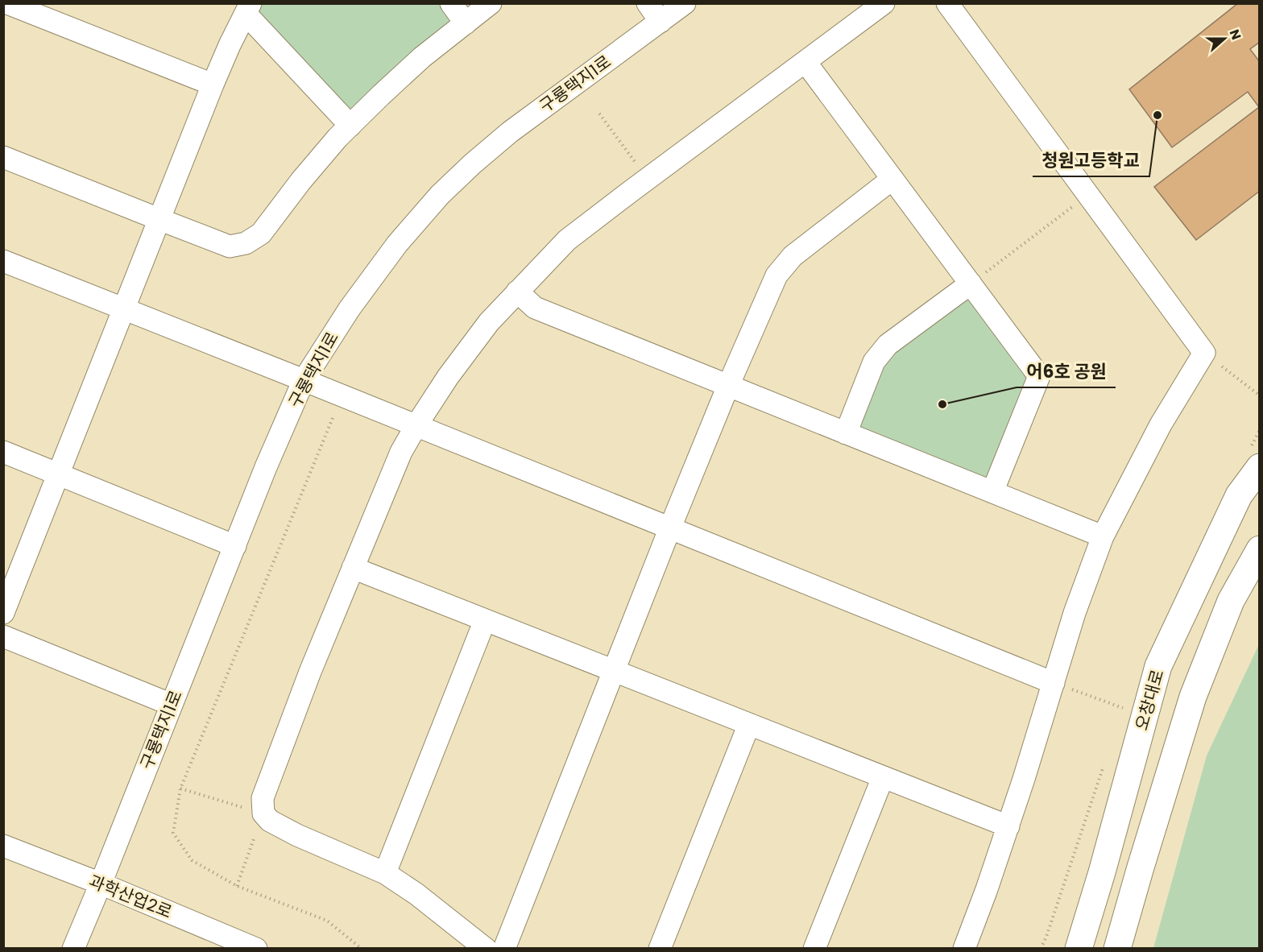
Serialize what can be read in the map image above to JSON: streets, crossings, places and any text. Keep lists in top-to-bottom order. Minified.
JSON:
{"streets":{"main road":["오창대로"],"street":["구룡택지1로","과학산업2로"]},"crossings":[["구룡택지1로","과학산업2로"]],"places":["청원고등학교","어6호 공원"],"north":"right"}
